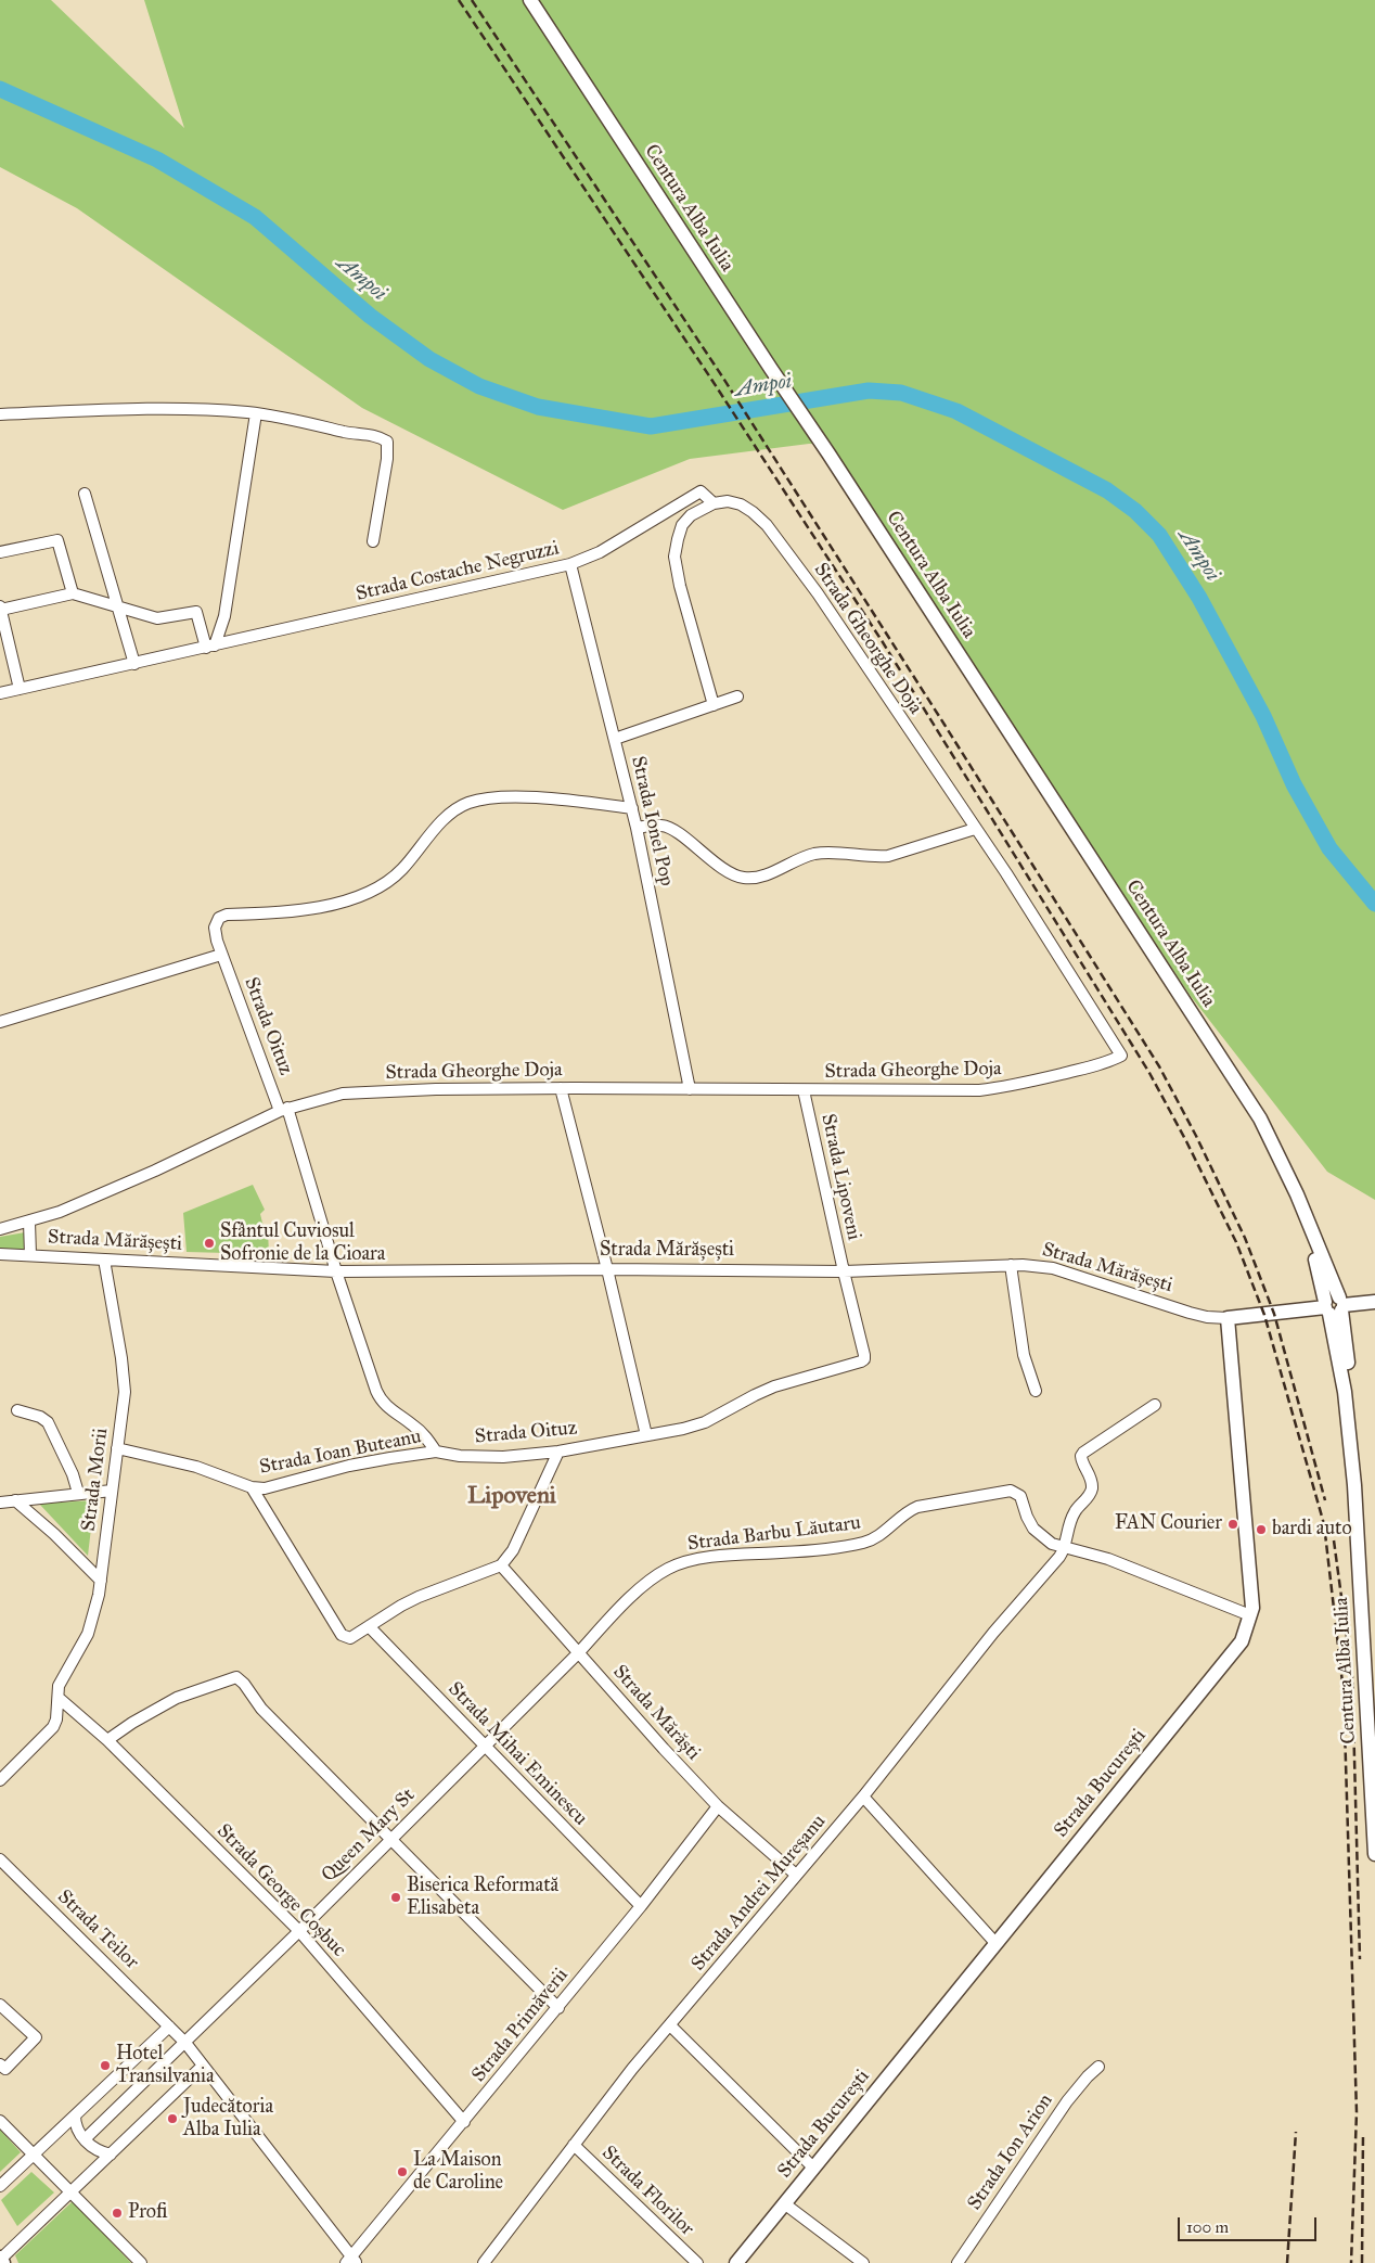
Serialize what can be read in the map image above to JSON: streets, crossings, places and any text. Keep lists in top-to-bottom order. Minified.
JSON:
{"streets":{"main road":["Centura Alba Iulia","Strada Mărășești","Strada București"],"street":["Strada Costache Negruzzi","Strada Gheorghe Doja","Strada Ionel Pop","Strada Oituz","Strada Lipoveni","Strada Ioan Buteanu","Strada Morii","Strada Barbu Lăutaru","Strada Mărăști","Strada Mihai Eminescu","Queen Mary St","Strada George Coșbuc","Strada Andrei Mureșanu","Strada Teilor","Strada Primăverii","Strada Ion Arion","Strada Florilor"]},"crossings":[["Centura Alba Iulia","Strada Mărășești"],["Strada Costache Negruzzi","Strada Gheorghe Doja"],["Strada Costache Negruzzi","Strada Ionel Pop"],["Strada Gheorghe Doja","Strada Ionel Pop"],["Strada Gheorghe Doja","Strada Oituz"],["Strada Gheorghe Doja","Strada Lipoveni"],["Strada Ionel Pop","Strada Oituz"],["Strada Oituz","Strada Lipoveni"],["Strada Oituz","Strada Mărășești"],["Strada Oituz","Strada Ioan Buteanu"],["Strada Lipoveni","Strada Mărășești"],["Strada Mărășești","Strada Morii"],["Strada Mărășești","Strada București"],["Strada Ioan Buteanu","Strada Morii"],["Strada Ioan Buteanu","Strada Mihai Eminescu"],["Strada Morii","Strada George Coșbuc"],["Strada Barbu Lăutaru","Strada Mărăști"],["Strada Barbu Lăutaru","Queen Mary St"],["Strada Barbu Lăutaru","Strada Andrei Mureșanu"],["Strada Mărăști","Queen Mary St"],["Strada Mărăști","Strada Andrei Mureșanu"],["Strada Mărăști","Strada Primăverii"],["Strada Mihai Eminescu","Queen Mary St"],["Strada Mihai Eminescu","Strada Primăverii"],["Queen Mary St","Strada George Coșbuc"],["Queen Mary St","Strada Teilor"],["Strada George Coșbuc","Strada Primăverii"],["Strada Andrei Mureșanu","Strada Florilor"],["Strada Teilor","Strada Primăverii"]],"districts":["Lipoveni"],"water":["Ampoi"],"places":["Sfântul Cuviosul Sofronie de la Cioara","FAN Courier","bardi auto","Biserica Reformată Elisabeta","Hotel Transilvania","Judecătoria Alba Iulia","La Maison de Caroline","Profi"],"scale_bar":"100 m"}
